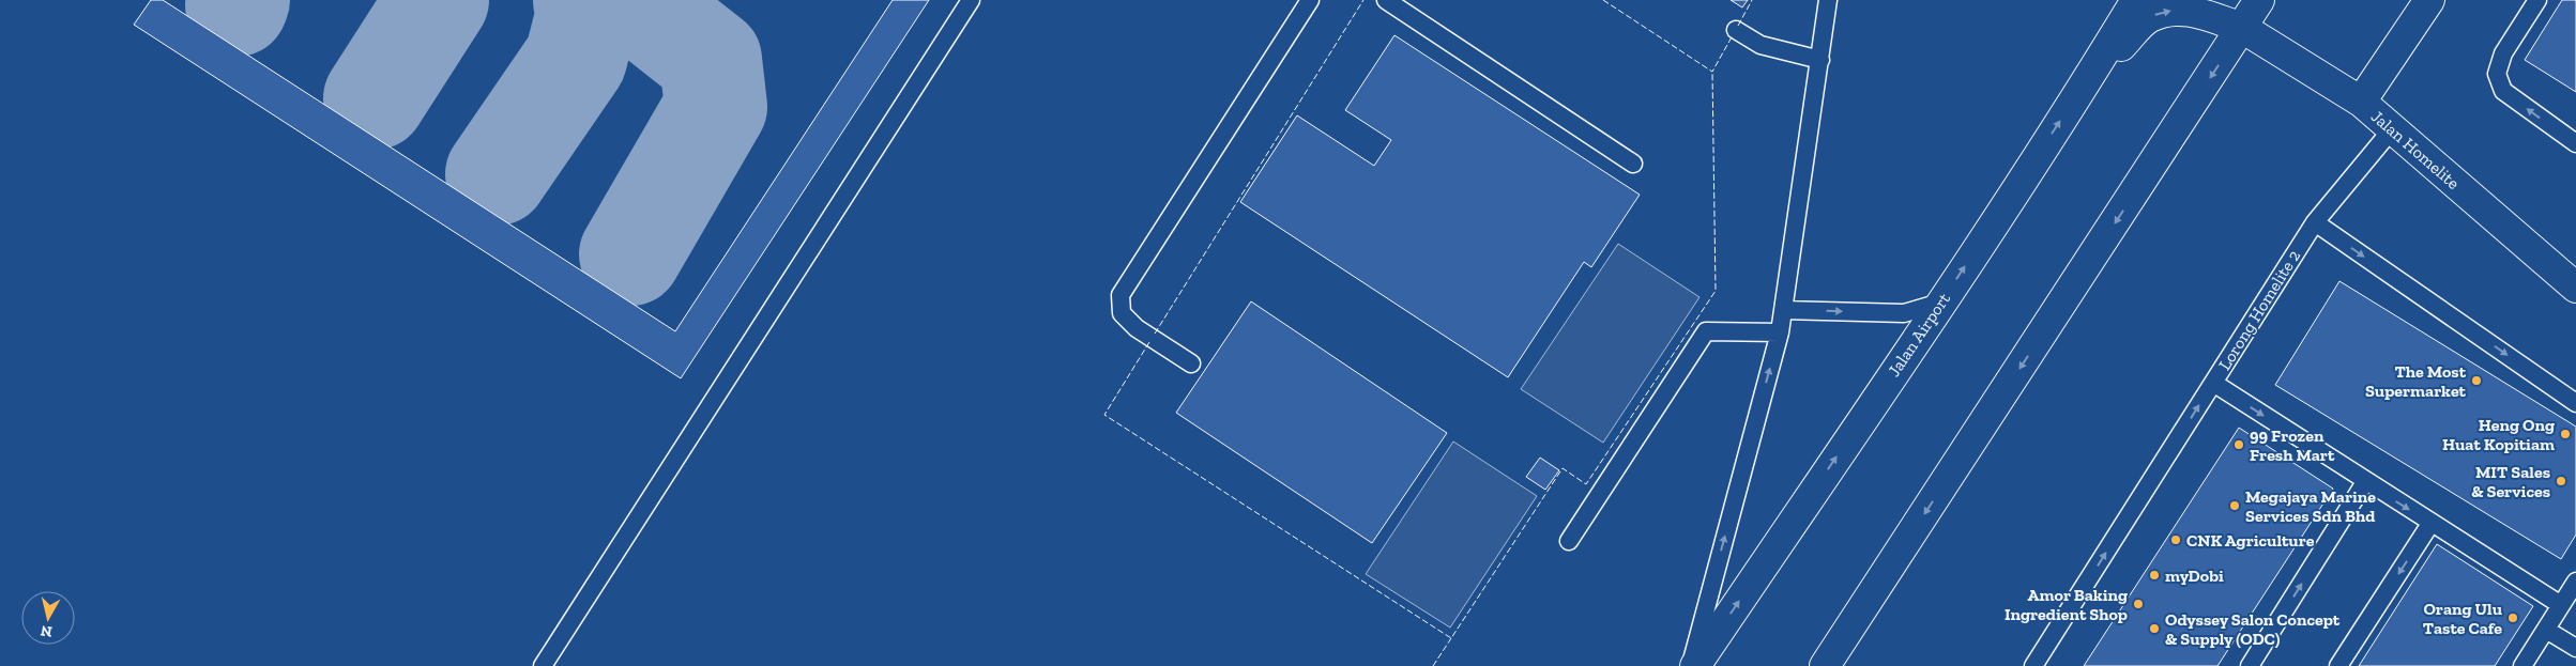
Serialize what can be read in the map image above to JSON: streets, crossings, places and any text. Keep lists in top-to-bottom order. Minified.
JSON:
{"streets":{"main road":["Jalan Homelite","Jalan Airport"],"lane":["Lorong Homelite 2"]},"crossings":[["Jalan Homelite","Lorong Homelite 2"],["Jalan Homelite","Jalan Airport"]],"one_way":["Lorong Homelite 2"],"places":["The Most Supermarket","Heng Ong Huat Kopitiam","99 Frozen Fresh Mart","MIT Sales & Services","Megajaya Marine Services Sdn Bhd","CNK Agriculture","myDobi","Amor Baking Ingredient Shop","Orang Ulu Taste Cafe","Odyssey Salon Concept & Supply (ODC)"],"north":"bottom"}
